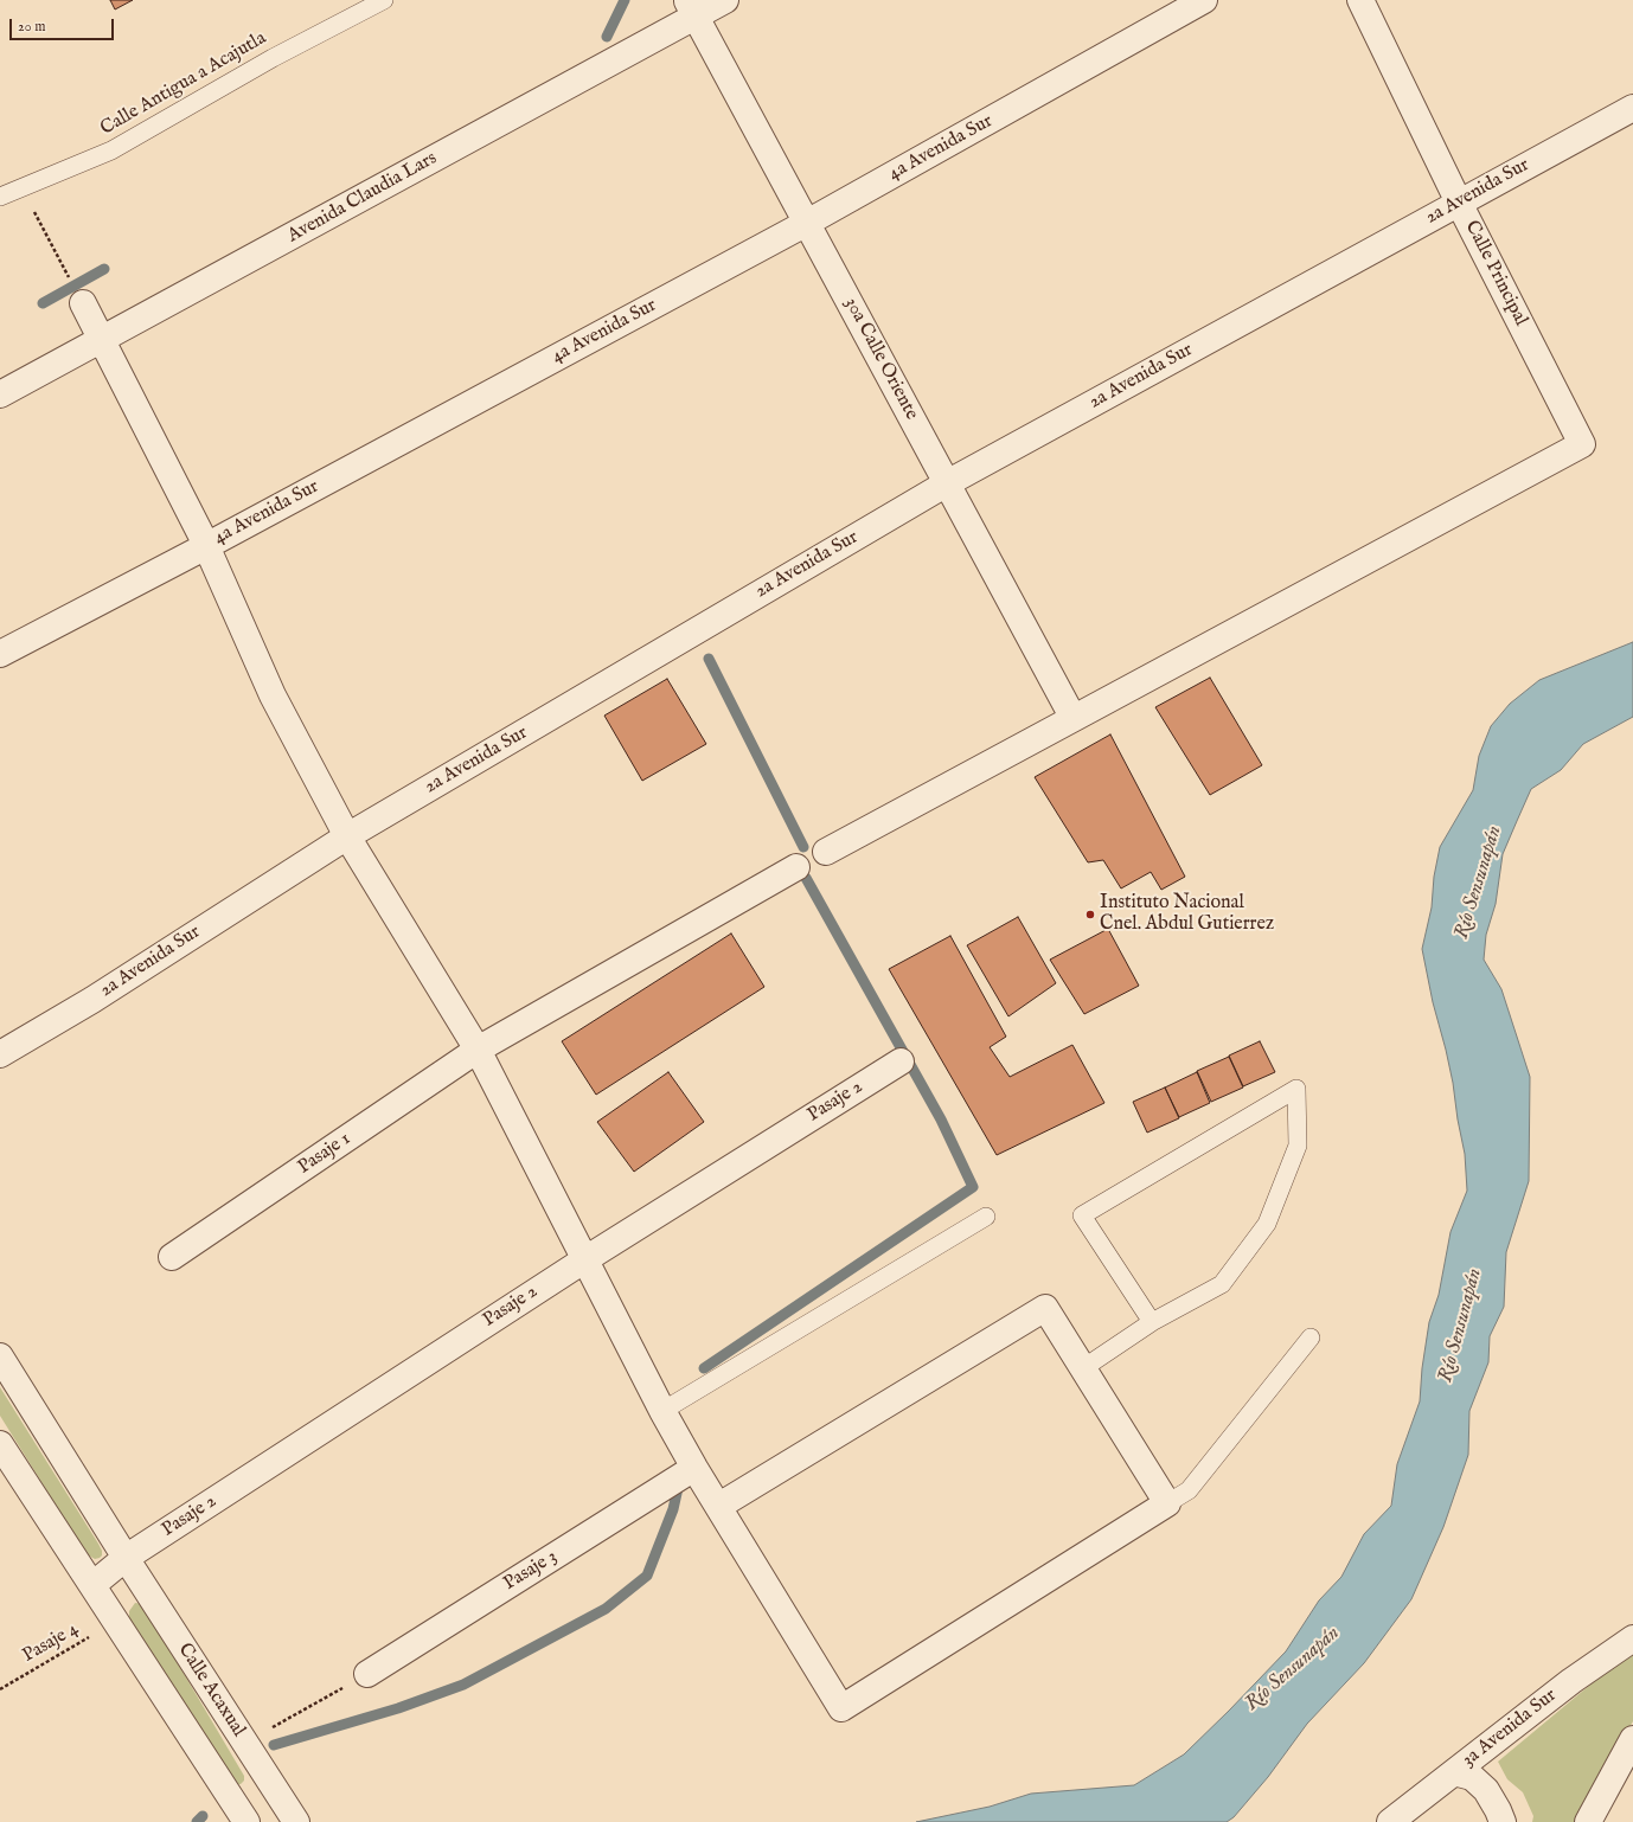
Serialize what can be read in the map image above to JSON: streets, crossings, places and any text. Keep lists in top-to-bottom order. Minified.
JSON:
{"streets":{"street":["4a Avenida Sur","2a Avenida Sur","Avenida Claudia Lars","Calle Principal","30a Calle Oriente","Pasaje 2","Pasaje 1","Pasaje 3","Calle Acaxual","3a Avenida Sur"],"lane":["Calle Antigua a Acajutla"],"path":["Pasaje 4"]},"crossings":[["4a Avenida Sur","30a Calle Oriente"],["2a Avenida Sur","Calle Principal"],["2a Avenida Sur","30a Calle Oriente"],["Avenida Claudia Lars","30a Calle Oriente"],["Calle Principal","30a Calle Oriente"],["Pasaje 2","Calle Acaxual"]],"water":["Río Sensunapán"],"places":["Instituto Nacional Cnel. Abdul Gutierrez"],"scale_bar":"20 m"}
